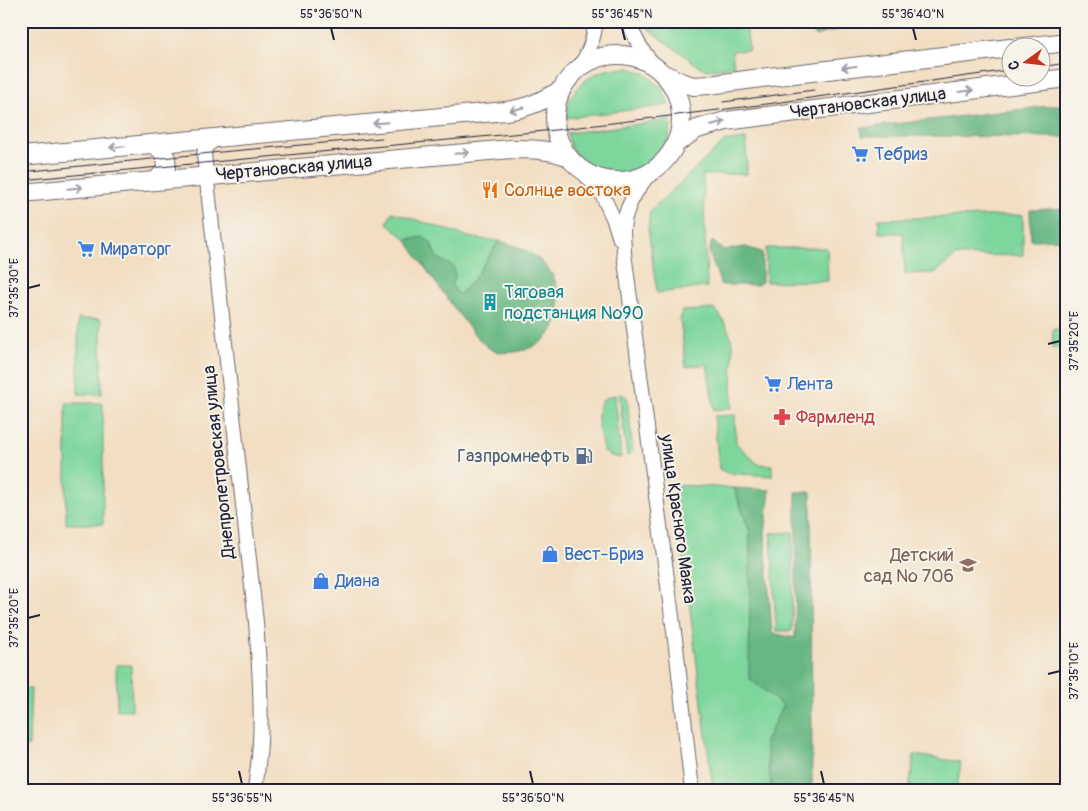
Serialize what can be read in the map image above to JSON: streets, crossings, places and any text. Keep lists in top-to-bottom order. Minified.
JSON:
{"streets":{"main road":["Чертановская улица"],"street":["Днепропетровская улица","улица Красного Маяка"]},"crossings":[["Чертановская улица","Днепропетровская улица"],["Чертановская улица","улица Красного Маяка"]],"places":{"supermarket":["Тебриз","Мираторг","Лента"],"restaurant":["Солнце востока"],"building":["Тяговая подстанция №90"],"pharmacy":["Фармленд"],"fuel station":["Газпромнефть"],"shop":["Вест-Бриз","Диана"],"school or university":["Детский сад № 706"]},"north":"left","coordinates":["55°36'50\"N","55°36'45\"N","55°36'40\"N","37°35'30\"E","37°35'20\"E","37°35'10\"E","55°36'55\"N"]}
